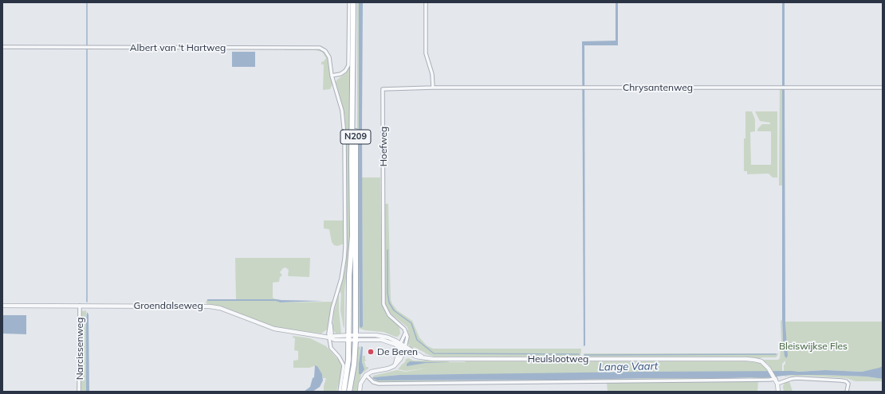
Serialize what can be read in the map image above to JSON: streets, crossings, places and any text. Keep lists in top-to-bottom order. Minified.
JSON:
{"streets":{"main road":["N209"],"street":["Albert van 't Hartweg","Chrysantenweg","Hoefweg","Groendalseweg","Narcissenweg","Heulslootweg"]},"crossings":[["Chrysantenweg","Hoefweg"],["N209","Groendalseweg"],["N209","Heulslootweg"],["Groendalseweg","Narcissenweg"],["Groendalseweg","Heulslootweg"]],"water":["Lange Vaart"],"parks":["Bleiswijkse Fles"],"places":["De Beren"]}
